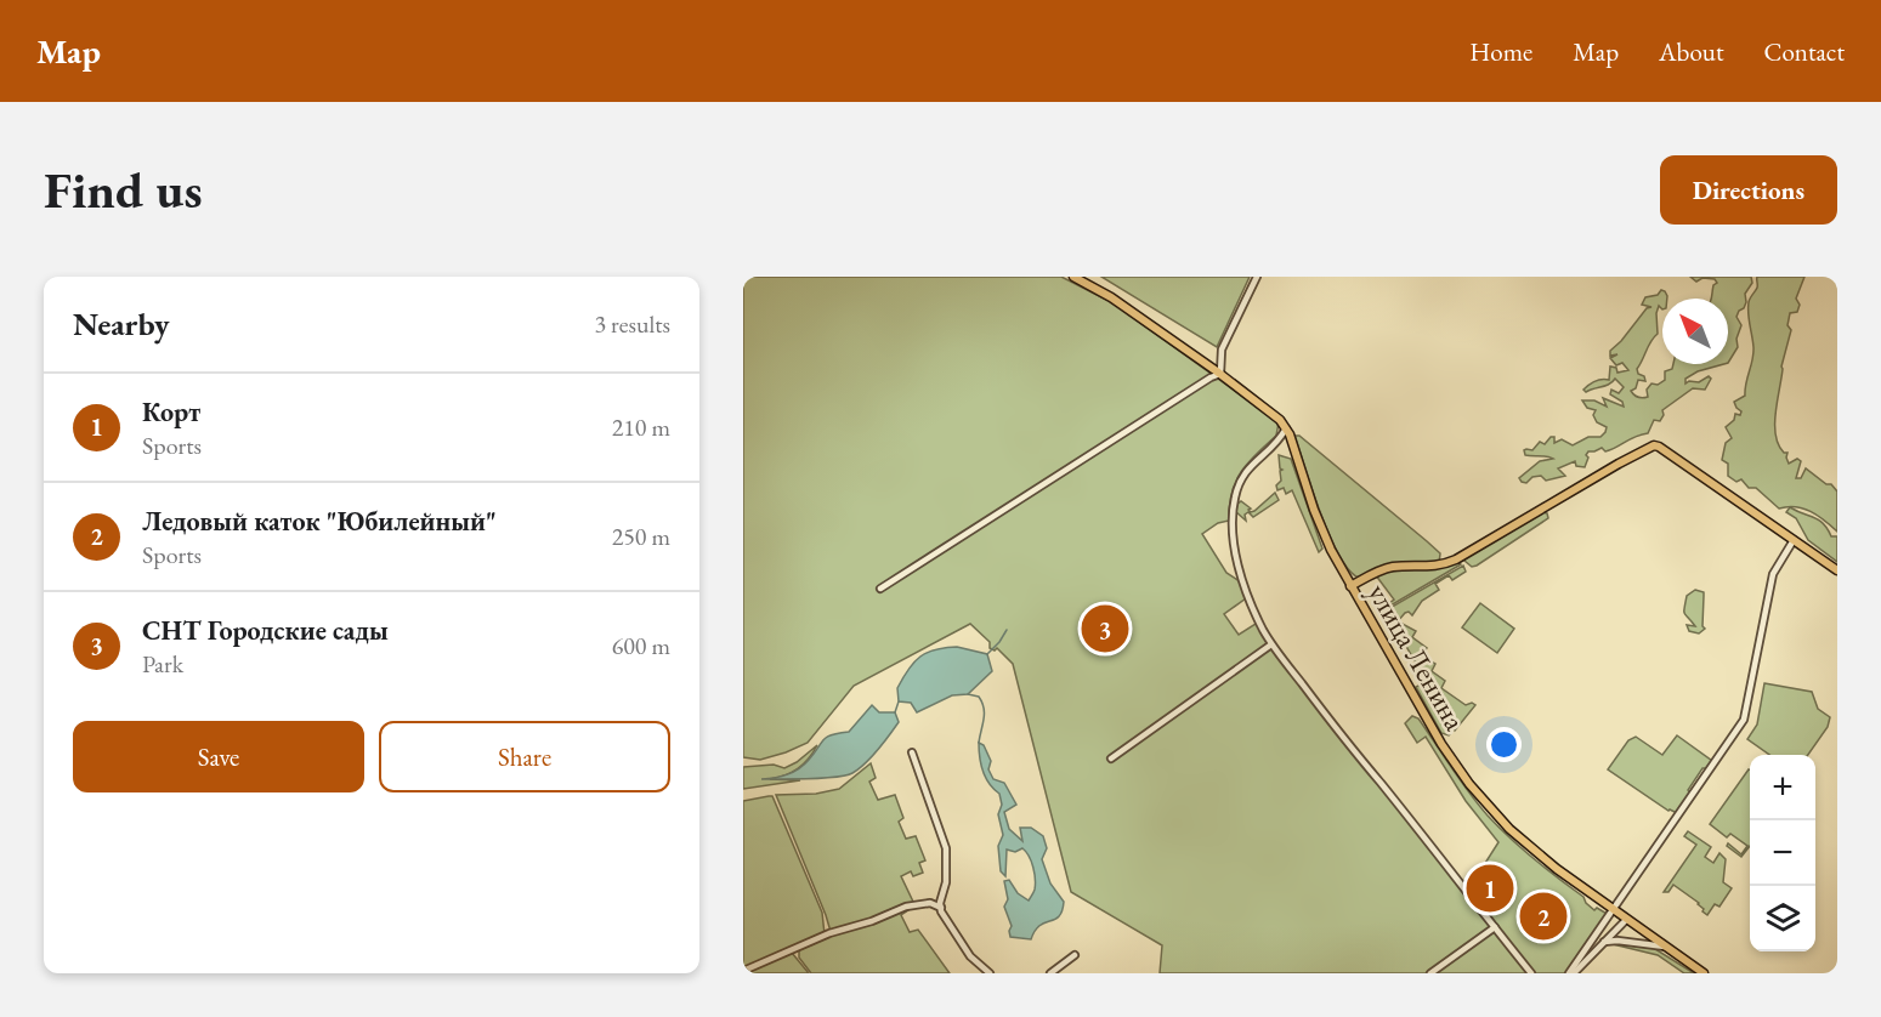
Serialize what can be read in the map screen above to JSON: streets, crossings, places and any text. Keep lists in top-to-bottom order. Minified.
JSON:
{"streets":{"main road":["улица Ленина"]},"north":"top left","page":{"header":"Map","nav":["Home","Map","About","Contact"],"buttons":["Directions",["Save","Share"]],"title":"Find us","heading":["Nearby","3 results"],"list":[{"mark":"1","name":"Корт","note":"Sports","value":"210 m"},{"mark":"2","name":"Ледовый каток \"Юбилейный\"","note":"Sports","value":"250 m"},{"mark":"3","name":"СНТ Городские сады","note":"Park","value":"600 m"}],"pins":["3","1","2"],"map_buttons":["+","−"]}}
